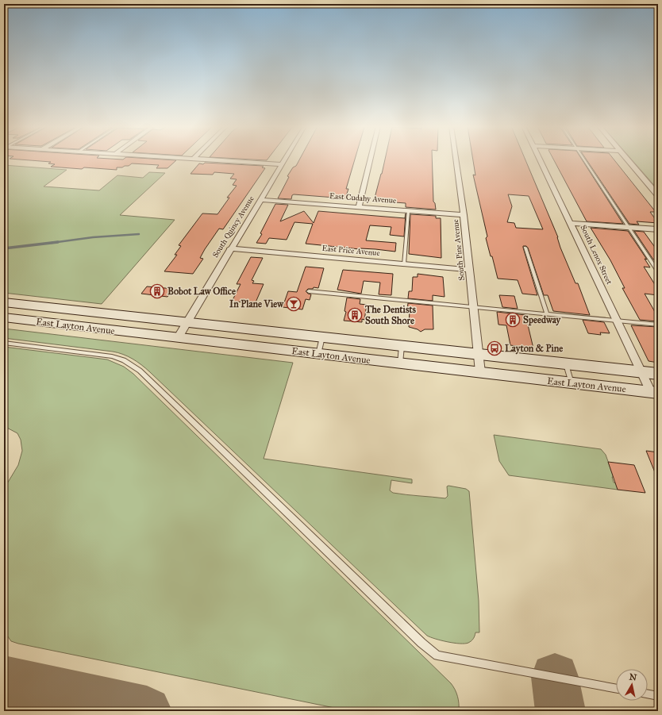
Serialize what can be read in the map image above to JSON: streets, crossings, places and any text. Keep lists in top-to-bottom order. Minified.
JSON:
{"streets":{"main road":["East Layton Avenue"],"street":["East Cudahy Avenue","South Quincy Avenue","South Pine Avenue","East Price Avenue","South Lenox Street"]},"crossings":[["East Cudahy Avenue","South Quincy Avenue"],["East Cudahy Avenue","South Pine Avenue"],["South Quincy Avenue","East Price Avenue"],["South Quincy Avenue","East Layton Avenue"],["South Pine Avenue","East Price Avenue"],["South Pine Avenue","East Layton Avenue"],["South Lenox Street","East Layton Avenue"]],"places":{"building":["Bobot Law Office","The Dentists South Shore","Speedway"],"bar":["In Plane View"],"bus stop":["Layton & Pine"]},"north":"top"}
